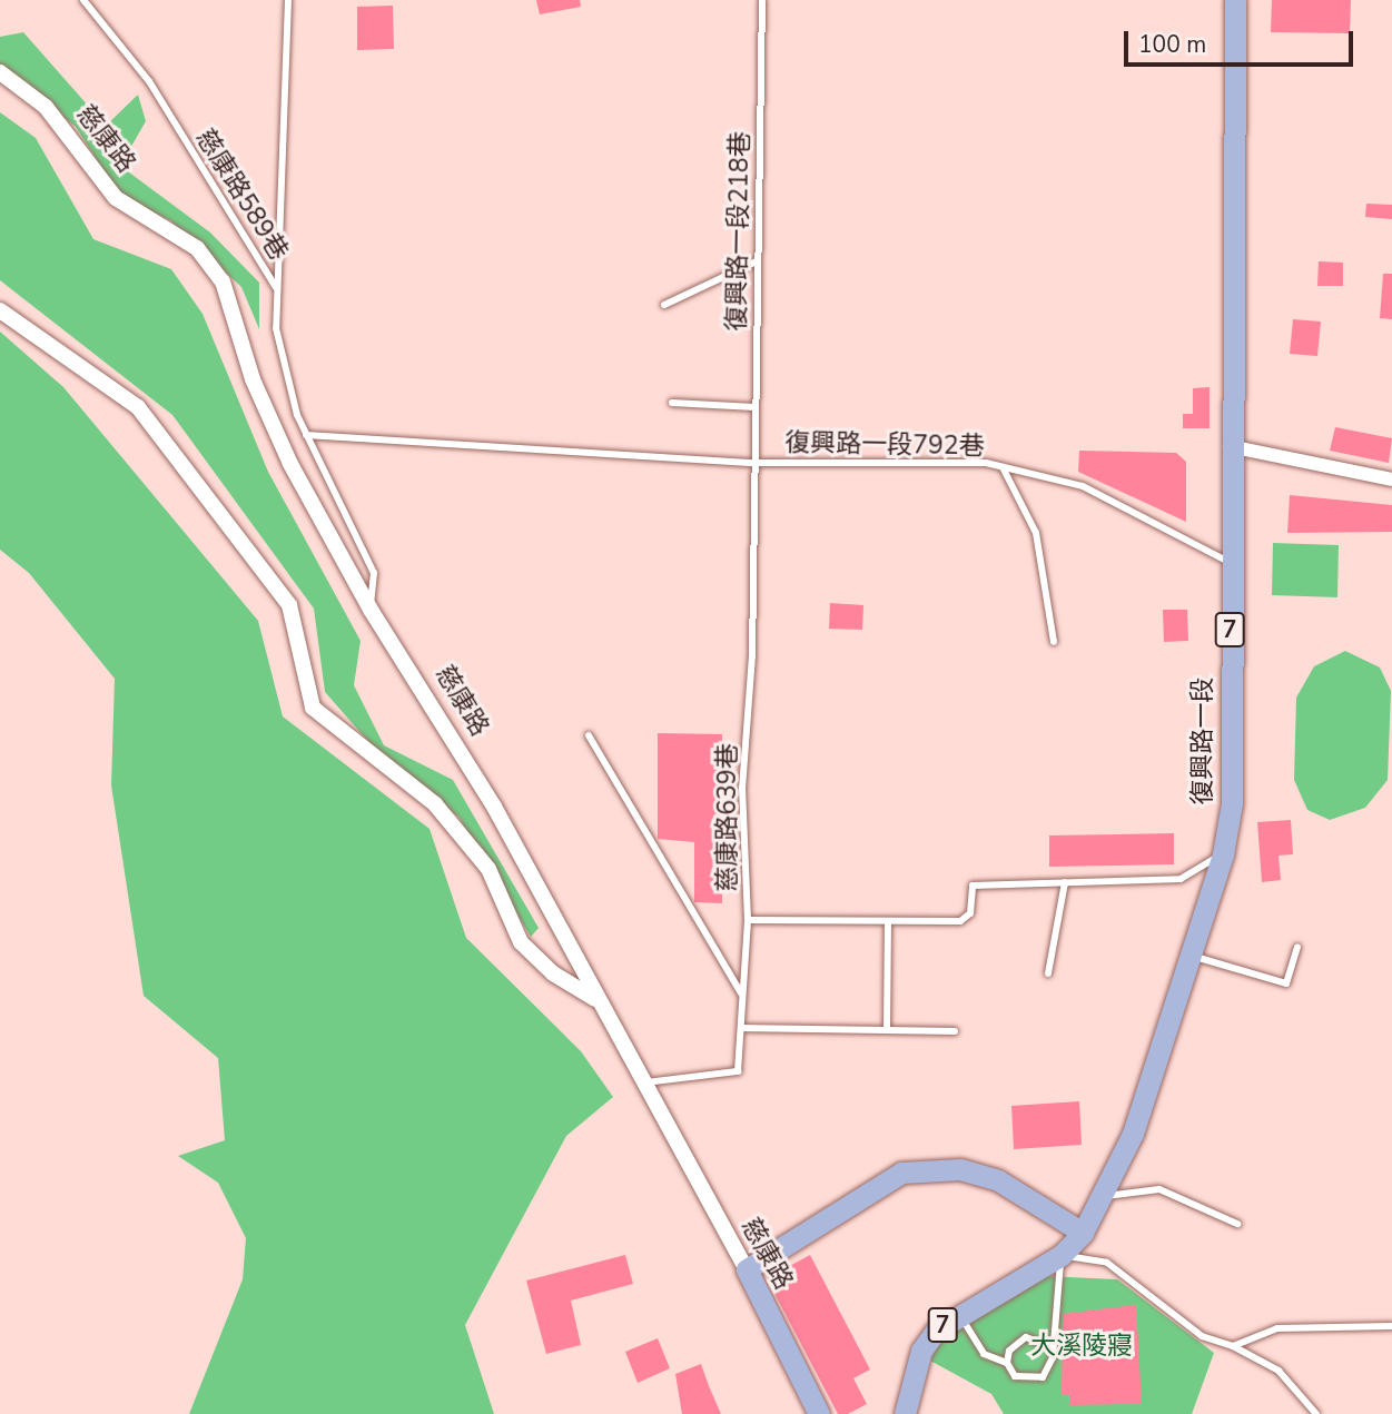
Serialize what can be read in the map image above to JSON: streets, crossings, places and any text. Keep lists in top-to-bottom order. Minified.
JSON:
{"streets":{"main road":["慈康路","7","復興路一段"],"lane":["慈康路589巷","復興路一段218巷","復興路一段792巷","慈康路639巷"]},"crossings":[["慈康路","慈康路589巷"],["慈康路","慈康路639巷"],["復興路一段218巷","復興路一段792巷"],["復興路一段218巷","慈康路639巷"],["復興路一段792巷","復興路一段"],["復興路一段792巷","慈康路639巷"]],"parks":["大溪陵寢"],"scale_bar":"100 m"}
